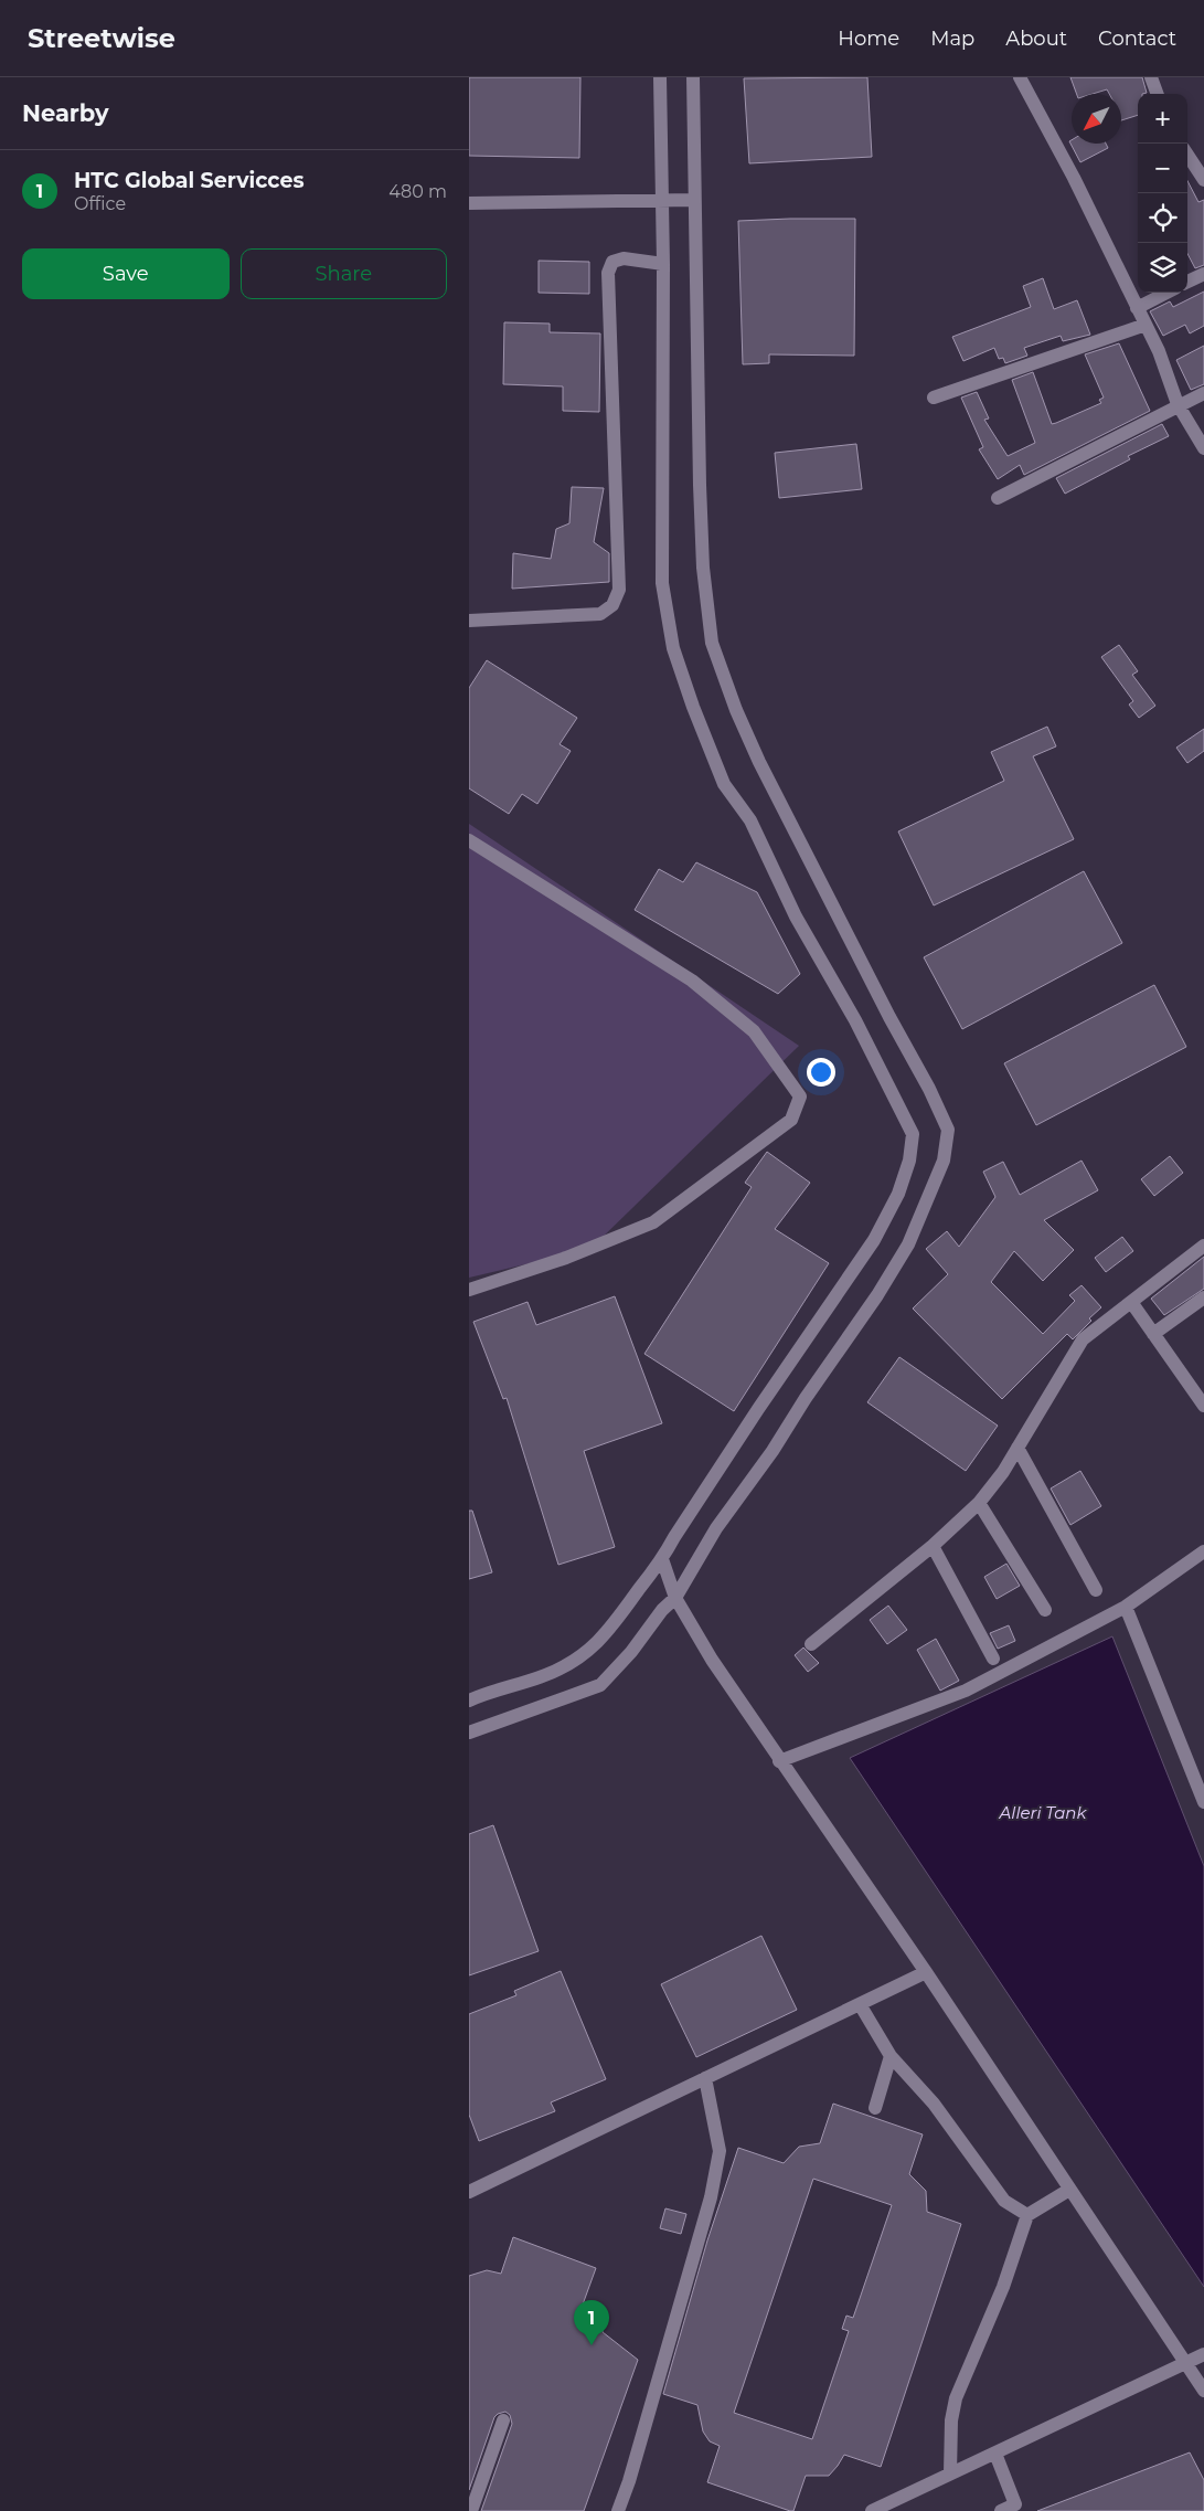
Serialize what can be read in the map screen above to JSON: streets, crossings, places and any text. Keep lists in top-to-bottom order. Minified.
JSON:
{"water":["Alleri Tank"],"north":"bottom left","page":{"header":"Streetwise","nav":["Home","Map","About","Contact"],"heading":"Nearby","map_buttons":["+","−"],"list":[{"mark":"1","name":"HTC Global Servicces","note":"Office","value":"480 m"}],"buttons":["Save","Share"],"pins":"1"}}
